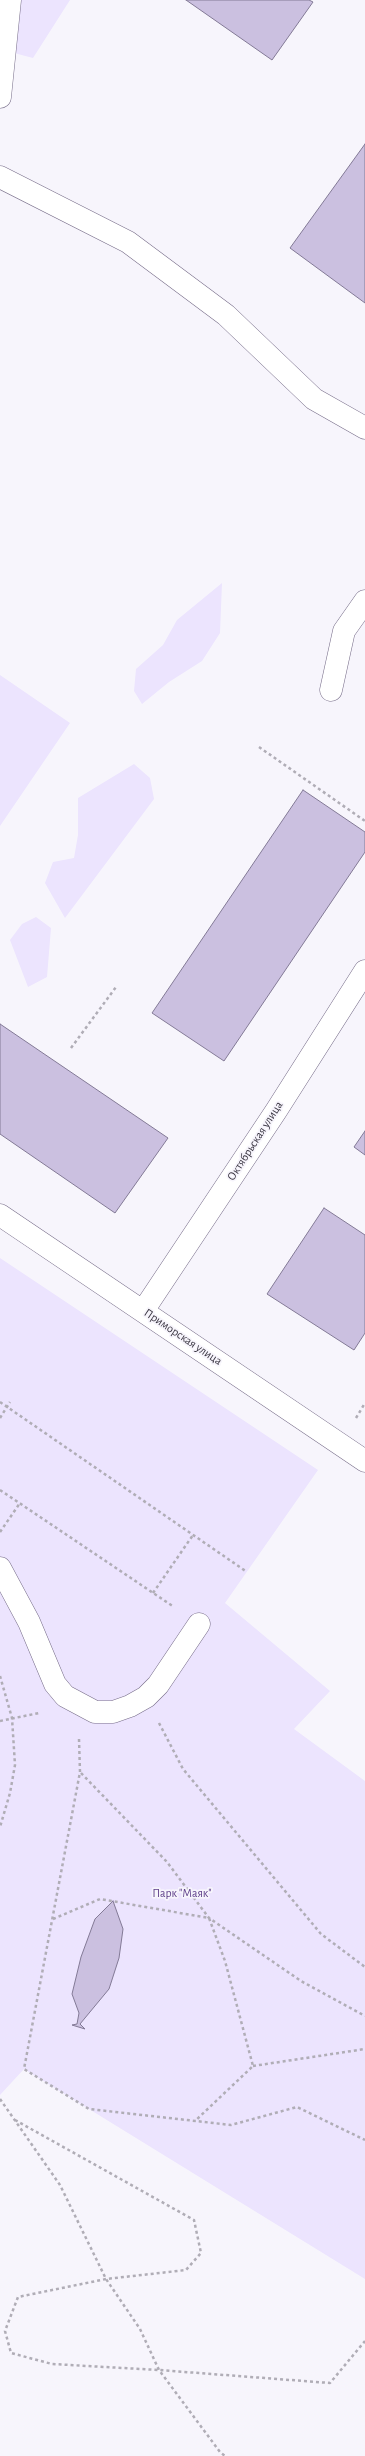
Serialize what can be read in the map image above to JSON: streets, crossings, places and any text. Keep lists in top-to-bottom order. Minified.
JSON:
{"streets":{"street":["Октябрьская улица","Приморская улица"]},"crossings":[["Октябрьская улица","Приморская улица"]],"parks":["Парк \"Маяк\""]}
